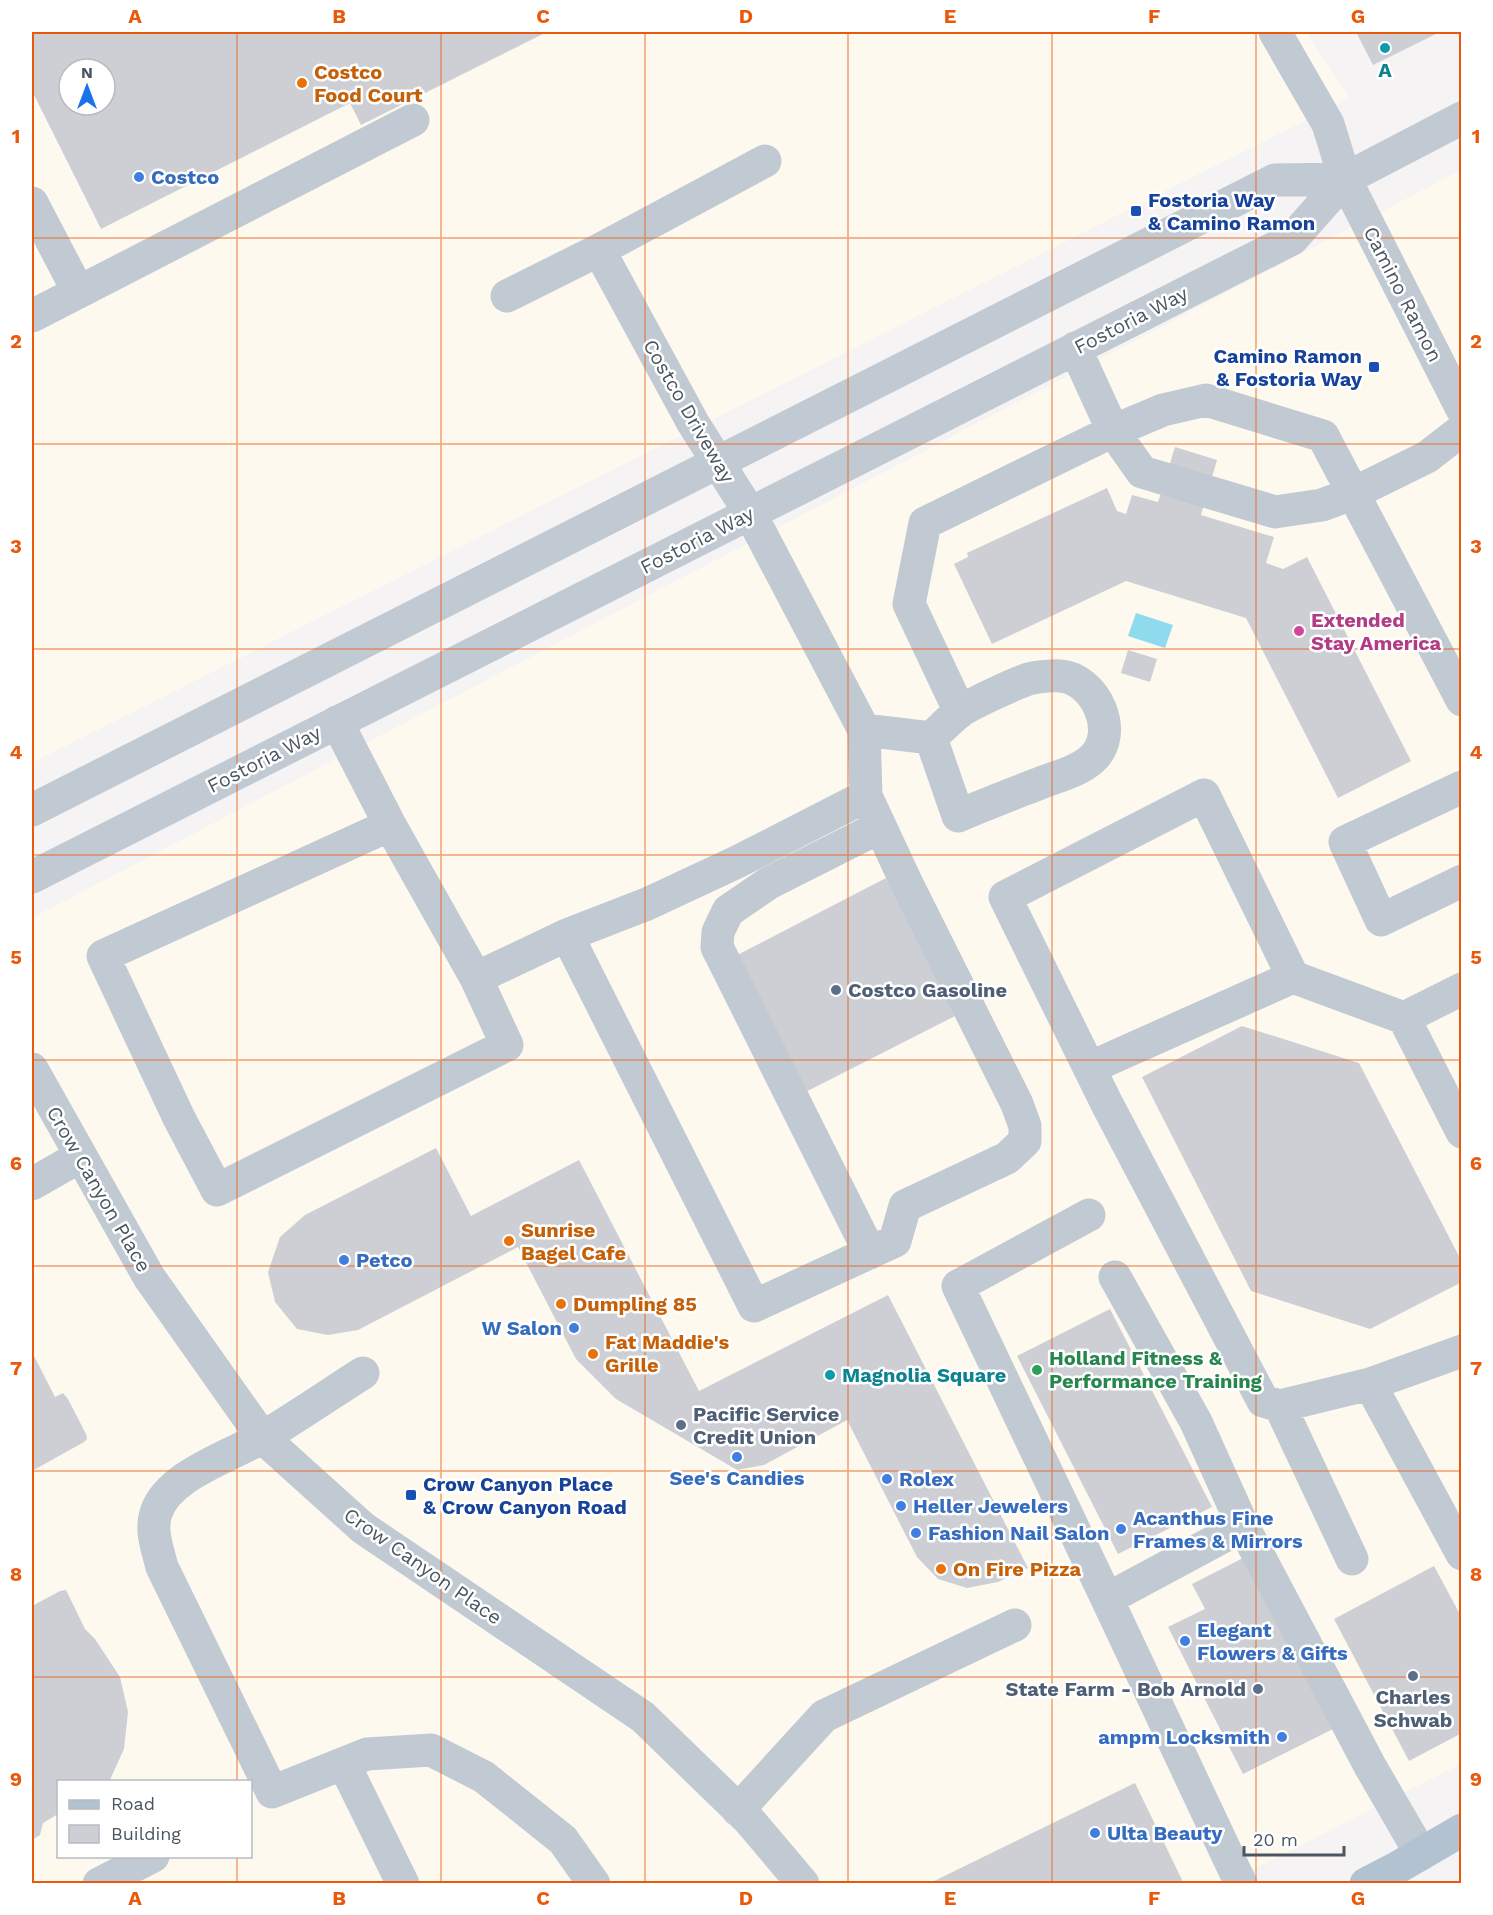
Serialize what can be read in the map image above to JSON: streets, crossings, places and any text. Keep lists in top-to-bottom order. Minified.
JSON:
{"streets":{"street":["Camino Ramon","Fostoria Way","Costco Driveway","Crow Canyon Place"]},"crossings":[["Camino Ramon","Fostoria Way"],["Fostoria Way","Costco Driveway"]],"places":{"other":["A","Costco Food Court","Costco","Extended Stay America","Costco Gasoline","Sunrise Bagel Cafe","Petco","Dumpling 85","W Salon","Fat Maddie's Grille","Holland Fitness & Performance Training","Magnolia Square","Pacific Service Credit Union","See's Candies","Rolex","Heller Jewelers","Acanthus Fine Frames & Mirrors","Fashion Nail Salon","On Fire Pizza","Elegant Flowers & Gifts","Charles Schwab","State Farm - Bob Arnold","ampm Locksmith","Ulta Beauty"],"transit":["Fostoria Way & Camino Ramon","Camino Ramon & Fostoria Way","Crow Canyon Place & Crow Canyon Road"]},"legend":["Road","Building"],"scale_bar":"20 m","north":"top","grid":{"columns":["A","B","C","D","E","F","G"],"rows":["1","2","3","4","5","6","7","8","9"]}}
